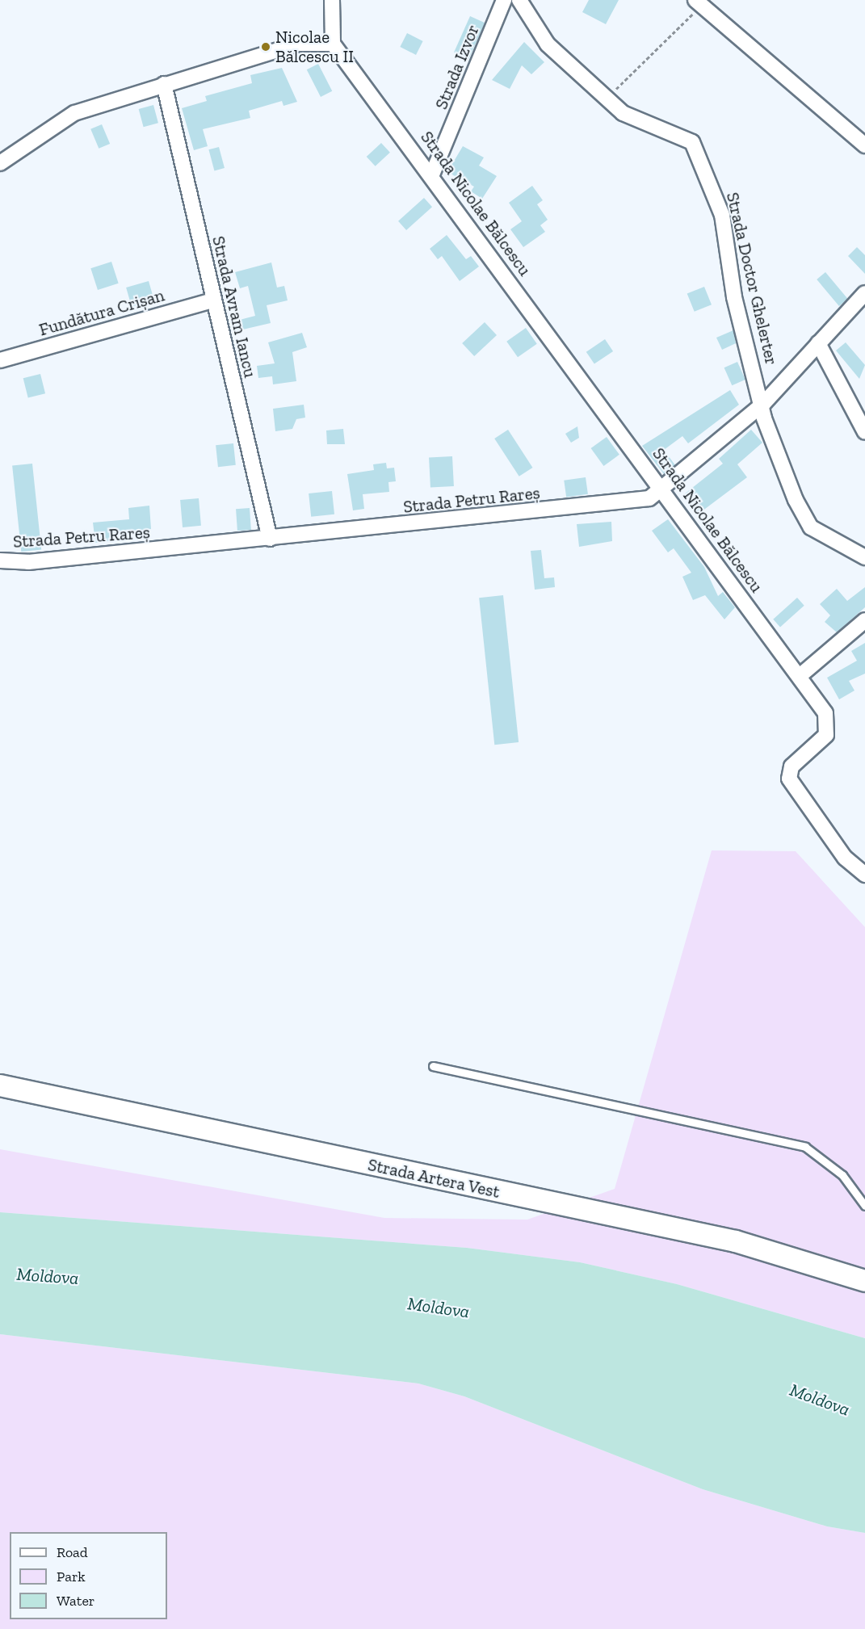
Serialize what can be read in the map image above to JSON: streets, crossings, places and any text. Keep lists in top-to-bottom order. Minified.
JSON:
{"streets":{"main road":["Strada Artera Vest"],"street":["Strada Izvor","Strada Nicolae Bălcescu","Strada Doctor Ghelerter","Strada Avram Iancu","Fundătura Crișan","Strada Petru Rareș"]},"crossings":[["Strada Izvor","Strada Nicolae Bălcescu"],["Strada Nicolae Bălcescu","Strada Petru Rareș"],["Strada Doctor Ghelerter","Strada Petru Rareș"],["Strada Avram Iancu","Fundătura Crișan"],["Strada Avram Iancu","Strada Petru Rareș"]],"water":["Moldova"],"places":["Nicolae Bălcescu II"],"legend":["Road","Park","Water"]}
